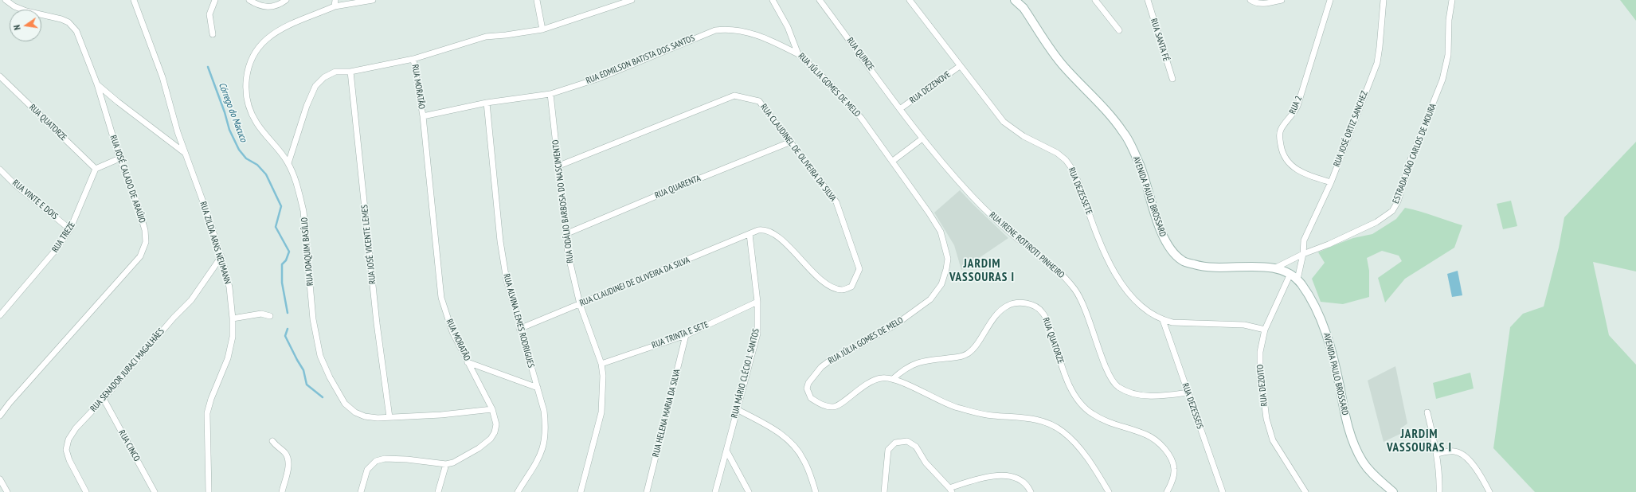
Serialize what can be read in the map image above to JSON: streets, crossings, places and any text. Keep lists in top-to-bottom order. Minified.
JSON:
{"streets":{"main road":["AVENIDA PAULO BROSSARD"],"street":["RUA SANTA FÉ","RUA QUINZE","RUA EDMILSON BATISTA DOS SANTOS","RUA JÚLIA GOMES DE MELO","RUA MORATÃO","RUA DEZENOVE","RUA 2","RUA QUATORZE","RUA JOSÉ ORTIZ SANCHEZ","RUA CLAUDINEL DE OLIVEIRA DA SILVA","ESTRADA JOÃO CARLOS DE MOURA","RUA JOSÉ CALADO DE ARAÚJO","RUA QUARENTA","RUA DEZESSETE","RUA VINTE E DOIS","RUA ODÁLIO BARBOSA DO NASCIMENTO","RUA TREZE","RUA ZILDA ARNS NEUMANN","RUA JOSÉ VICENTE LEMES","RUA IRENE ROTIROTI PINHEIRO","RUA JOAQUIM BASÍLIO","RUA CLAUDINEI DE OLIVEIRA DA SILVA","RUA ALVINA LEMES RODRIGUES","RUA TRINTA E SETE","RUA SENADOR JURACI MAGALHÃES","RUA MÁRIO CLÉCIO J. SANTOS","RUA DEZOITO","RUA DEZESSEIS","RUA HELENA MARIA DA SILVA","RUA CINCO"]},"crossings":[["RUA QUINZE","RUA DEZENOVE"],["RUA QUINZE","RUA IRENE ROTIROTI PINHEIRO"],["RUA EDMILSON BATISTA DOS SANTOS","RUA JÚLIA GOMES DE MELO"],["RUA EDMILSON BATISTA DOS SANTOS","RUA MORATÃO"],["RUA EDMILSON BATISTA DOS SANTOS","RUA ODÁLIO BARBOSA DO NASCIMENTO"],["RUA EDMILSON BATISTA DOS SANTOS","RUA ALVINA LEMES RODRIGUES"],["RUA JÚLIA GOMES DE MELO","RUA QUATORZE"],["RUA MORATÃO","RUA JOAQUIM BASÍLIO"],["RUA DEZENOVE","RUA DEZESSETE"],["RUA DEZENOVE","RUA IRENE ROTIROTI PINHEIRO"],["RUA 2","RUA JOSÉ ORTIZ SANCHEZ"],["RUA QUATORZE","RUA TREZE"],["RUA JOSÉ ORTIZ SANCHEZ","ESTRADA JOÃO CARLOS DE MOURA"],["RUA JOSÉ ORTIZ SANCHEZ","AVENIDA PAULO BROSSARD"],["RUA CLAUDINEL DE OLIVEIRA DA SILVA","RUA QUARENTA"],["RUA CLAUDINEL DE OLIVEIRA DA SILVA","RUA ODÁLIO BARBOSA DO NASCIMENTO"],["RUA CLAUDINEL DE OLIVEIRA DA SILVA","RUA CLAUDINEI DE OLIVEIRA DA SILVA"],["RUA CLAUDINEL DE OLIVEIRA DA SILVA","RUA MÁRIO CLÉCIO J. SANTOS"],["ESTRADA JOÃO CARLOS DE MOURA","AVENIDA PAULO BROSSARD"],["RUA QUARENTA","RUA ODÁLIO BARBOSA DO NASCIMENTO"],["RUA DEZESSETE","RUA DEZOITO"],["RUA DEZESSETE","RUA DEZESSEIS"],["AVENIDA PAULO BROSSARD","RUA DEZOITO"],["RUA VINTE E DOIS","RUA TREZE"],["RUA ODÁLIO BARBOSA DO NASCIMENTO","RUA CLAUDINEI DE OLIVEIRA DA SILVA"],["RUA ODÁLIO BARBOSA DO NASCIMENTO","RUA TRINTA E SETE"],["RUA ZILDA ARNS NEUMANN","RUA SENADOR JURACI MAGALHÃES"],["RUA JOSÉ VICENTE LEMES","RUA JOAQUIM BASÍLIO"],["RUA IRENE ROTIROTI PINHEIRO","RUA DEZESSEIS"],["RUA CLAUDINEI DE OLIVEIRA DA SILVA","RUA ALVINA LEMES RODRIGUES"],["RUA CLAUDINEI DE OLIVEIRA DA SILVA","RUA MÁRIO CLÉCIO J. SANTOS"],["RUA TRINTA E SETE","RUA MÁRIO CLÉCIO J. SANTOS"],["RUA TRINTA E SETE","RUA HELENA MARIA DA SILVA"],["RUA SENADOR JURACI MAGALHÃES","RUA CINCO"]],"districts":["JARDIM VASSOURAS I","JARDIM VASSOURAS I"],"water":["Córrego do Macuco"],"north":"left"}
